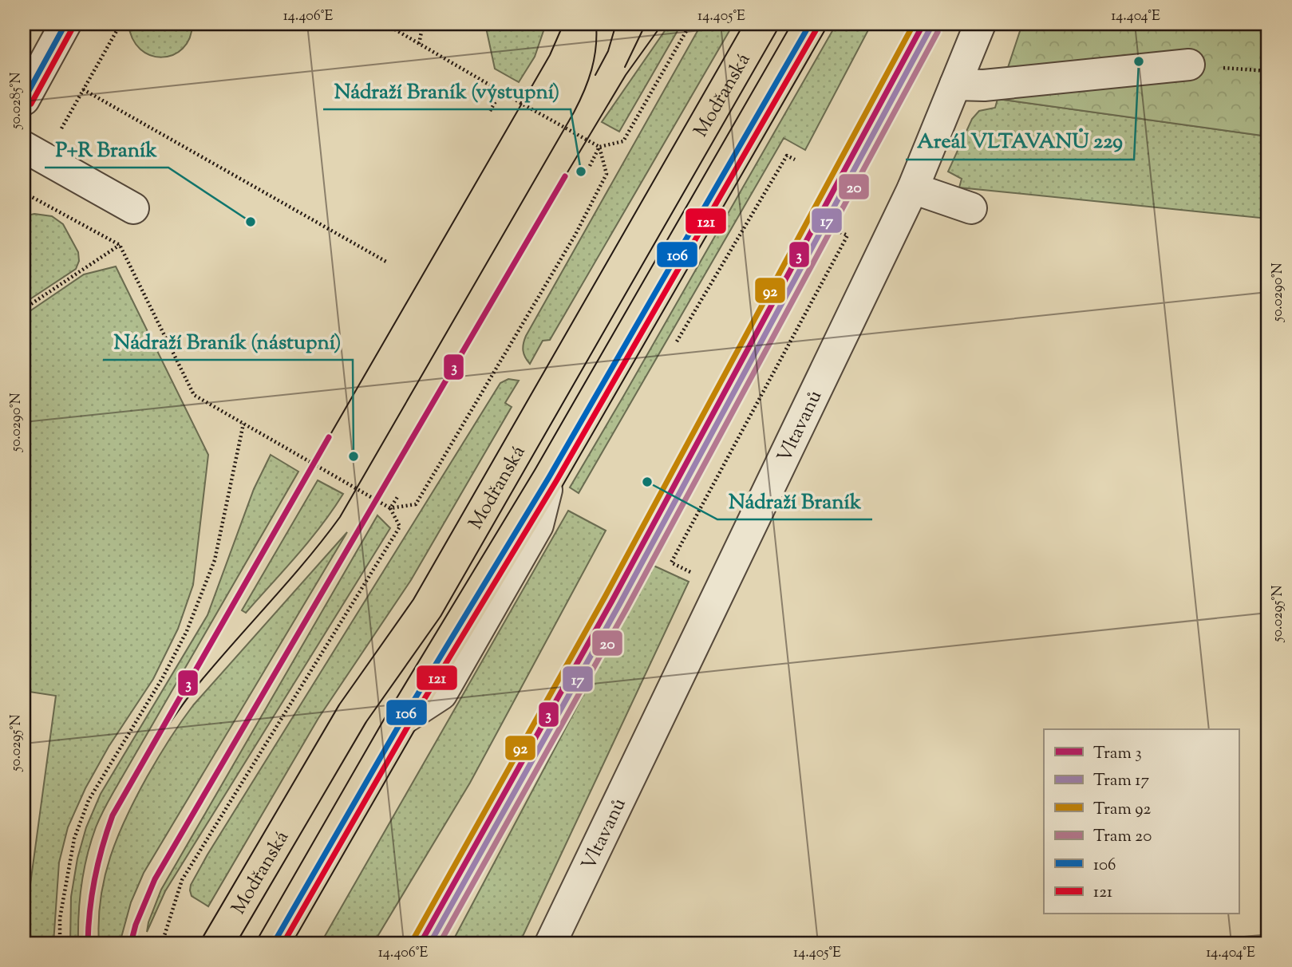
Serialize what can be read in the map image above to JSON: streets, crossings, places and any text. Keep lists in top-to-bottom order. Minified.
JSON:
{"streets":{"main road":["Modřanská"],"street":["Vltavanů"]},"places":["Areál VLTAVANŮ 229","Nádraží Braník (výstupní)","P+R Braník","Nádraží Braník (nástupní)","Nádraží Braník"],"lines":["tram line 3","tram line 92","transit line 106","tram line 17","transit line 121","tram line 20"],"legend":["Tram 3","Tram 17","Tram 92","Tram 20","106","121"],"coordinates":["14.406°E","14.405°E","14.404°E","50.0285°N","50.0290°N","50.0295°N"]}
